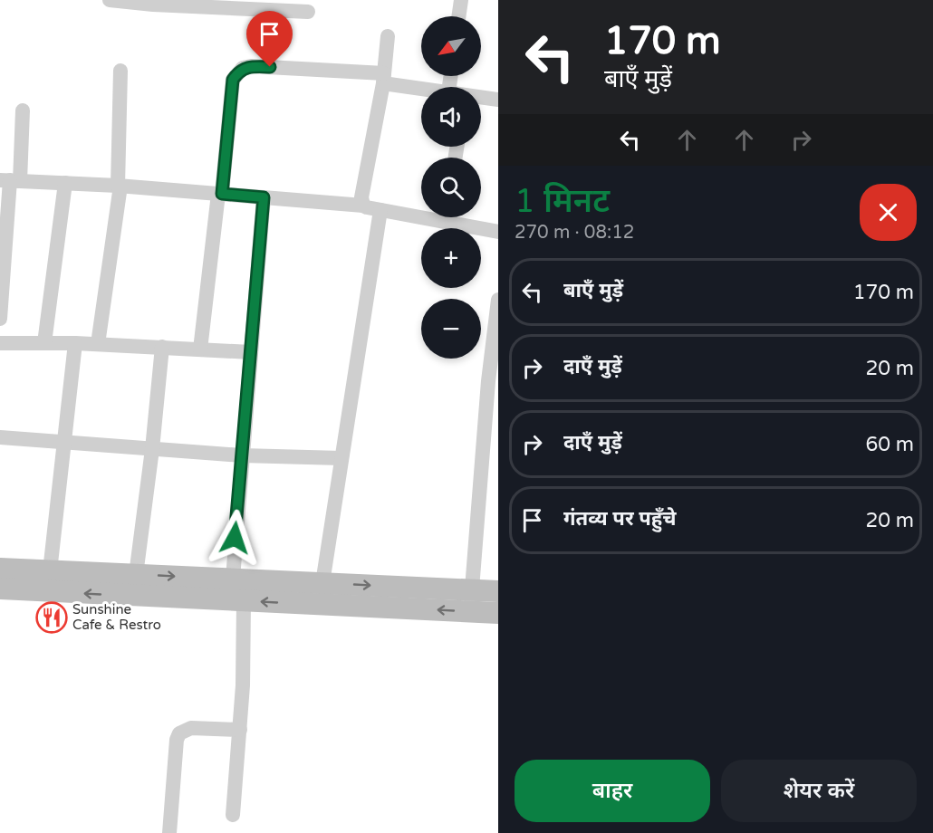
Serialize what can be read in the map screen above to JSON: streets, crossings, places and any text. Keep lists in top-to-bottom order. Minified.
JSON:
{"places":{"restaurant":["Sunshine Cafe & Restro"]},"north":"bottom left","page":{"turn":["170 m","बाएँ मुड़ें"],"map_buttons":["+","−"],"heading":["1 मिनट","270 m · 08:12"],"list":[{"name":"बाएँ मुड़ें","value":"170 m"},{"name":"दाएँ मुड़ें","value":"20 m"},{"name":"दाएँ मुड़ें","value":"60 m"},{"name":"गंतव्य पर पहुँचे","value":"20 m"}],"buttons":["बाहर","शेयर करें"]}}
